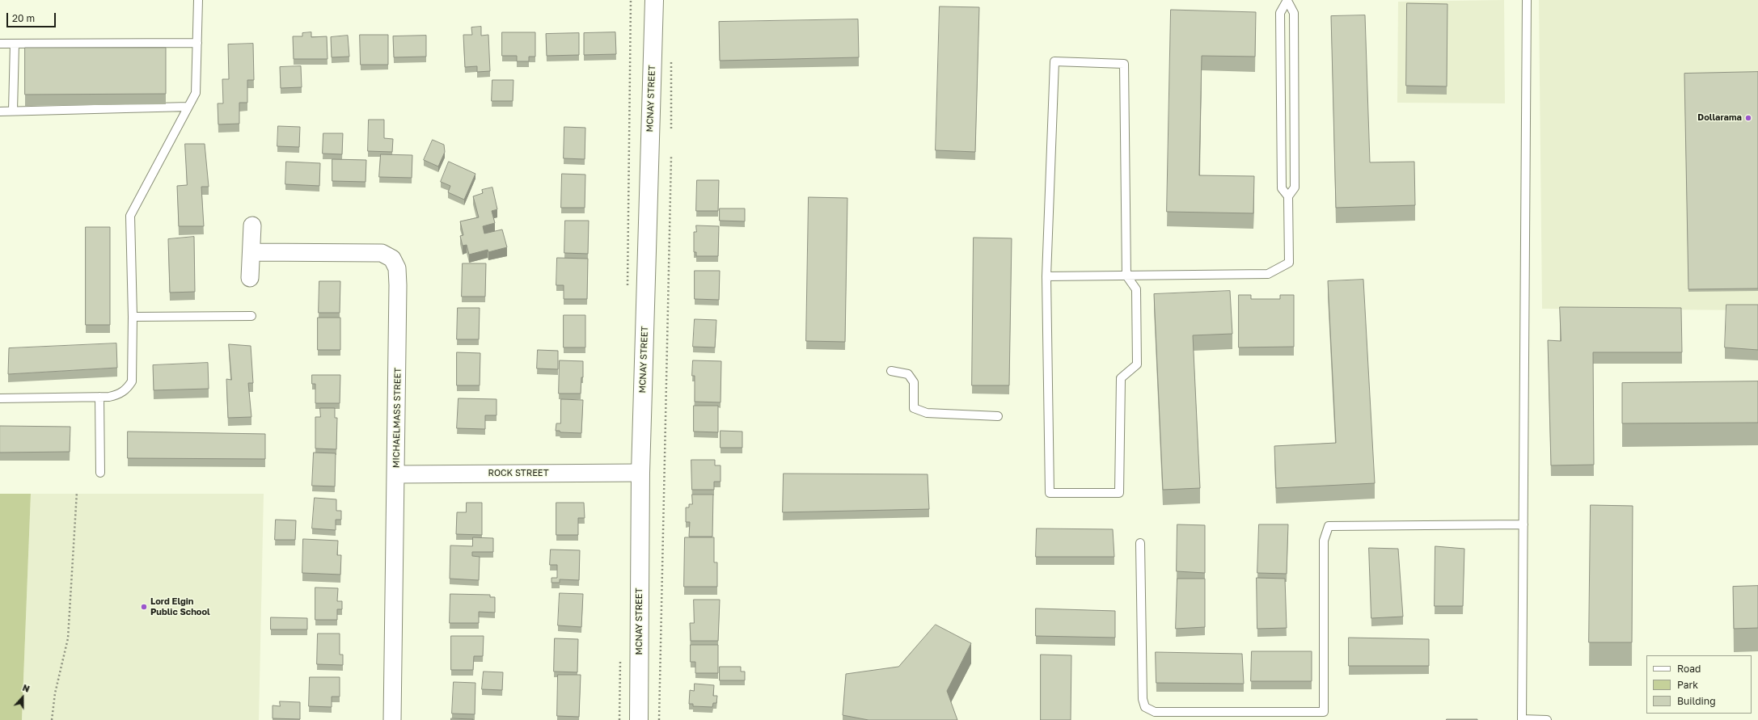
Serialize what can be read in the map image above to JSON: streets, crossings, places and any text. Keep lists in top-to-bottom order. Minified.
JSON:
{"streets":{"street":["MCNAY STREET","MICHAELMASS STREET","ROCK STREET"]},"crossings":[["MCNAY STREET","ROCK STREET"],["MICHAELMASS STREET","ROCK STREET"]],"places":["Dollarama","Lord Elgin Public School"],"legend":["Road","Park","Building"],"scale_bar":"20 m","north":"top"}
